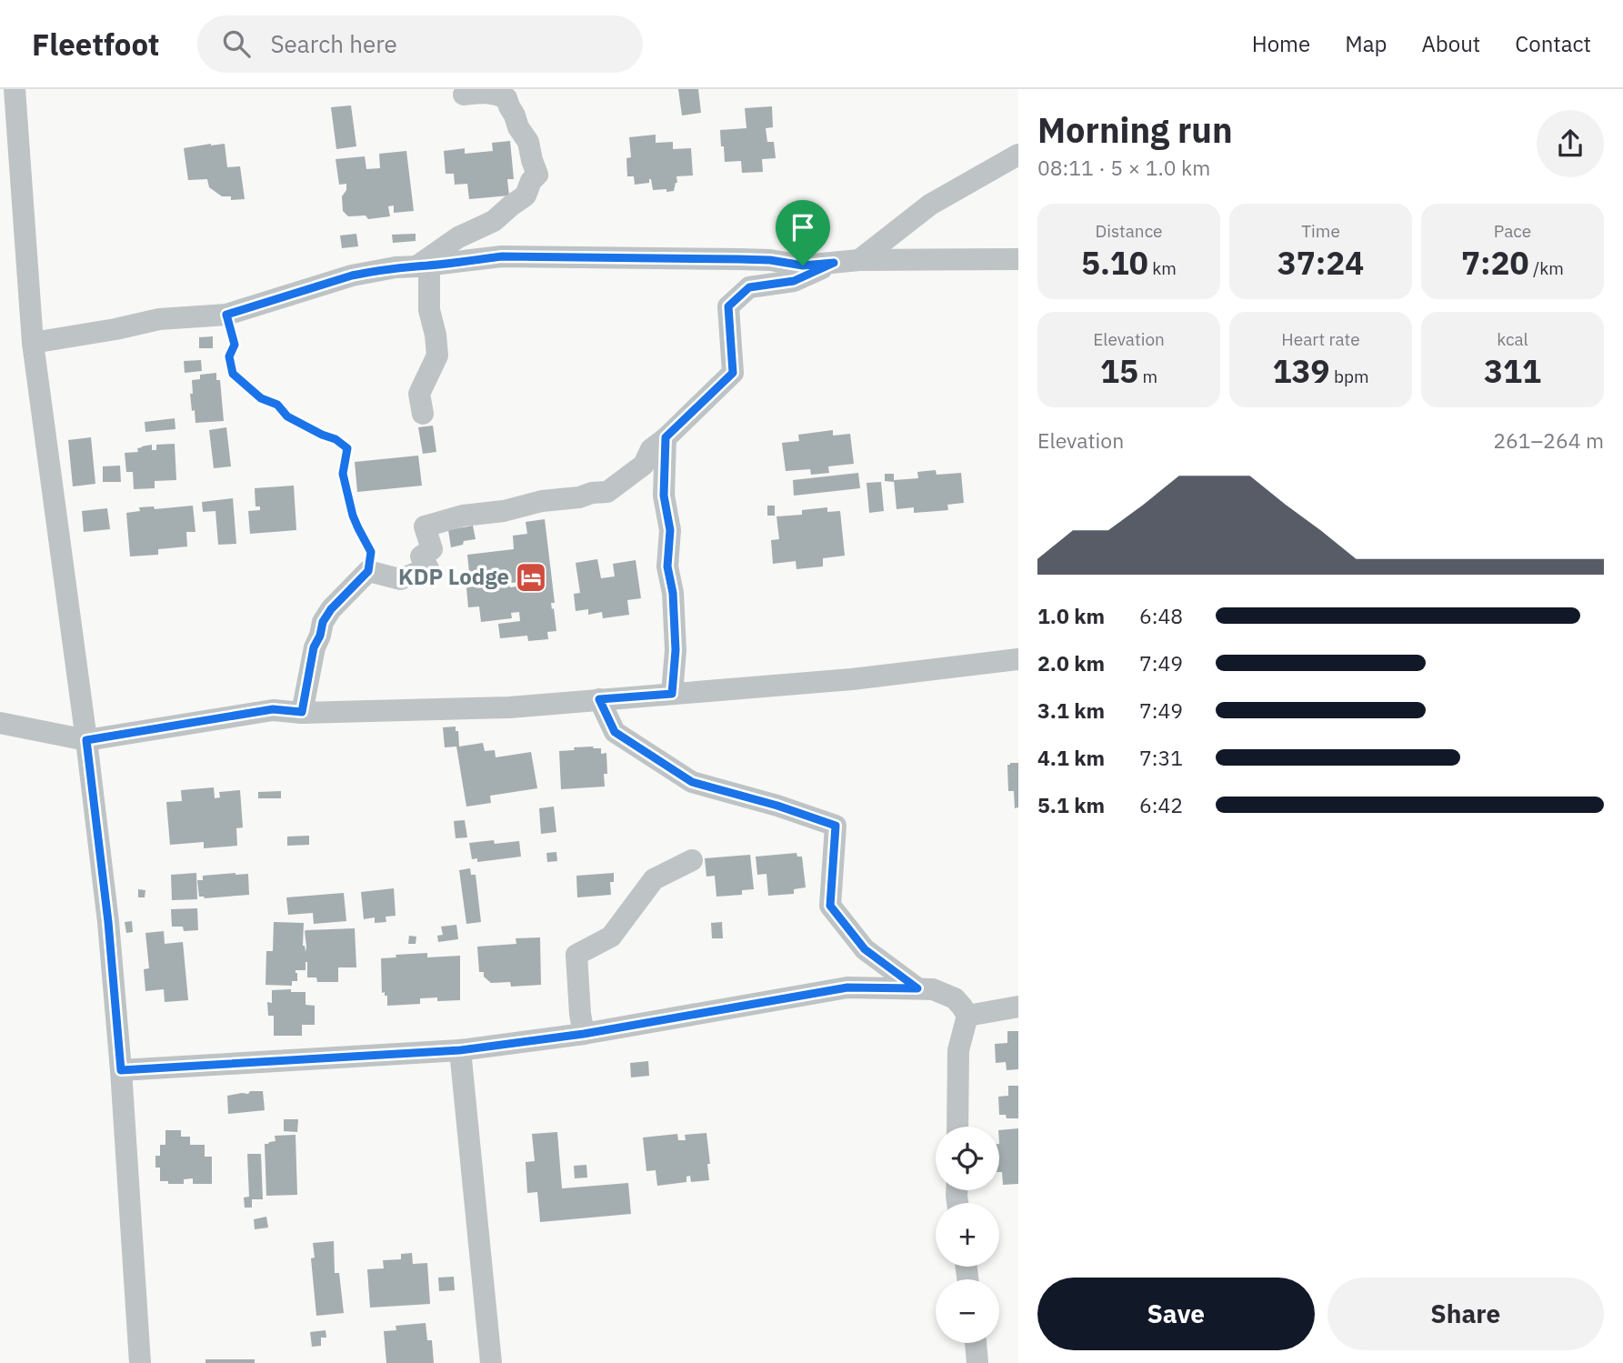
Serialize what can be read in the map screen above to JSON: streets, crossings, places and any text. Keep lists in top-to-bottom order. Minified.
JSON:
{"places":{"hotel":["KDP Lodge"]},"page":{"header":"Fleetfoot","search":"Search here","nav":["Home","Map","About","Contact"],"heading":["Morning run","08:11 · 5 × 1.0 km"],"stats":[["Distance","5.10 km"],["Time","37:24"],["Pace","7:20 /km"],["Elevation","15 m"],["Heart rate","139 bpm"],["kcal","311"]],"chart":["Elevation","261–264 m"],"list":[{"name":"1.0 km","note":"6:48"},{"name":"2.0 km","note":"7:49"},{"name":"3.1 km","note":"7:49"},{"name":"4.1 km","note":"7:31"},{"name":"5.1 km","note":"6:42"}],"map_buttons":["+","−"],"buttons":["Save","Share"]}}
